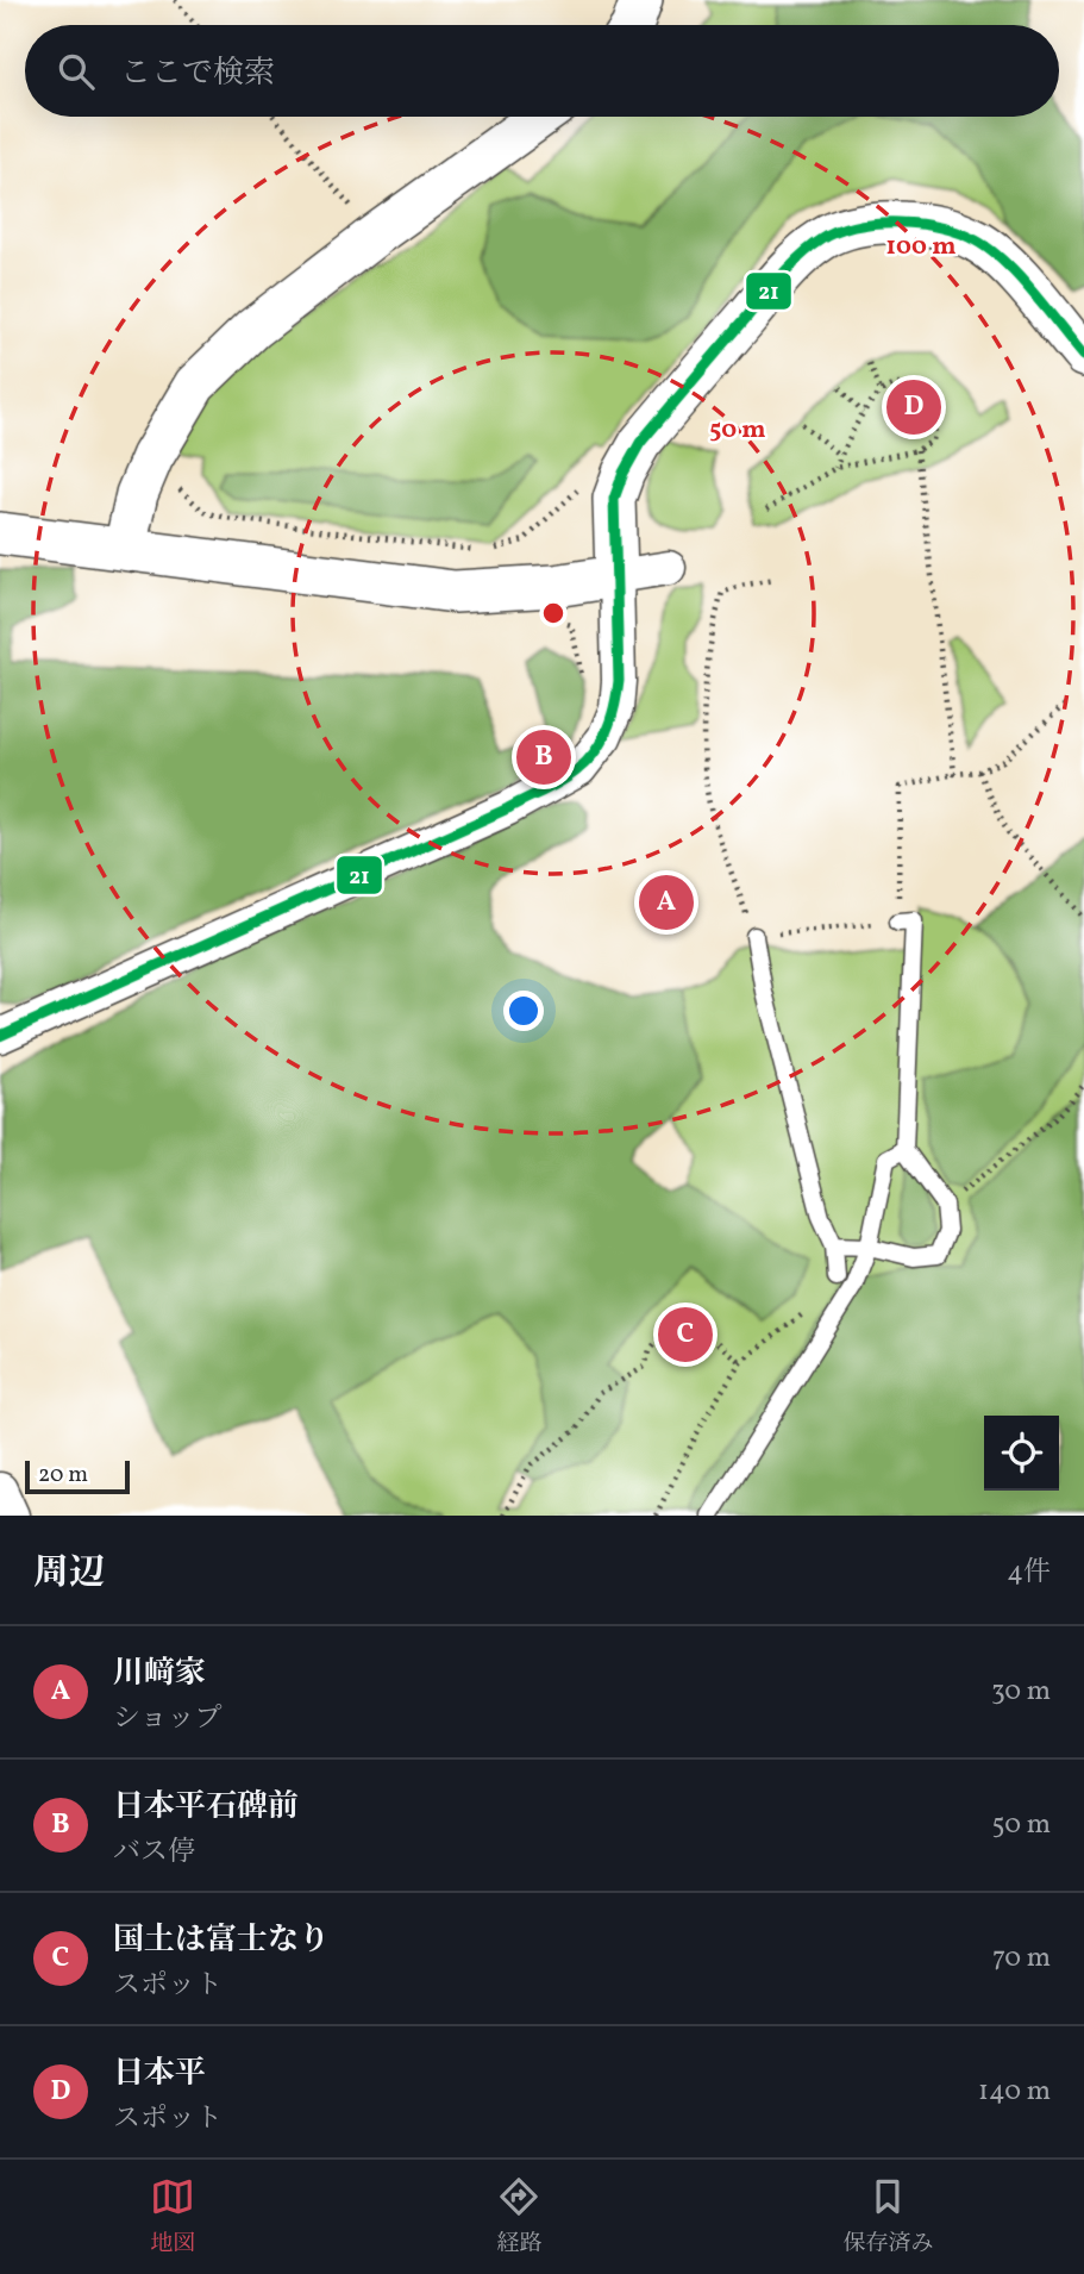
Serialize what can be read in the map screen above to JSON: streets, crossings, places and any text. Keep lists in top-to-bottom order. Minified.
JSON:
{"lines":["transit line 21"],"scale_bar":"20 m","page":{"search":"ここで検索","pins":["D","B","A","C"],"scale":"20 m","heading":["周辺","4件"],"list":[{"mark":"A","name":"川﨑家","note":"ショップ","value":"30 m"},{"mark":"B","name":"日本平石碑前","note":"バス停","value":"50 m"},{"mark":"C","name":"国土は富士なり","note":"スポット","value":"70 m"},{"mark":"D","name":"日本平","note":"スポット","value":"140 m"}],"nav":["地図","経路","保存済み"]},"rings":["100 m","50 m"]}
